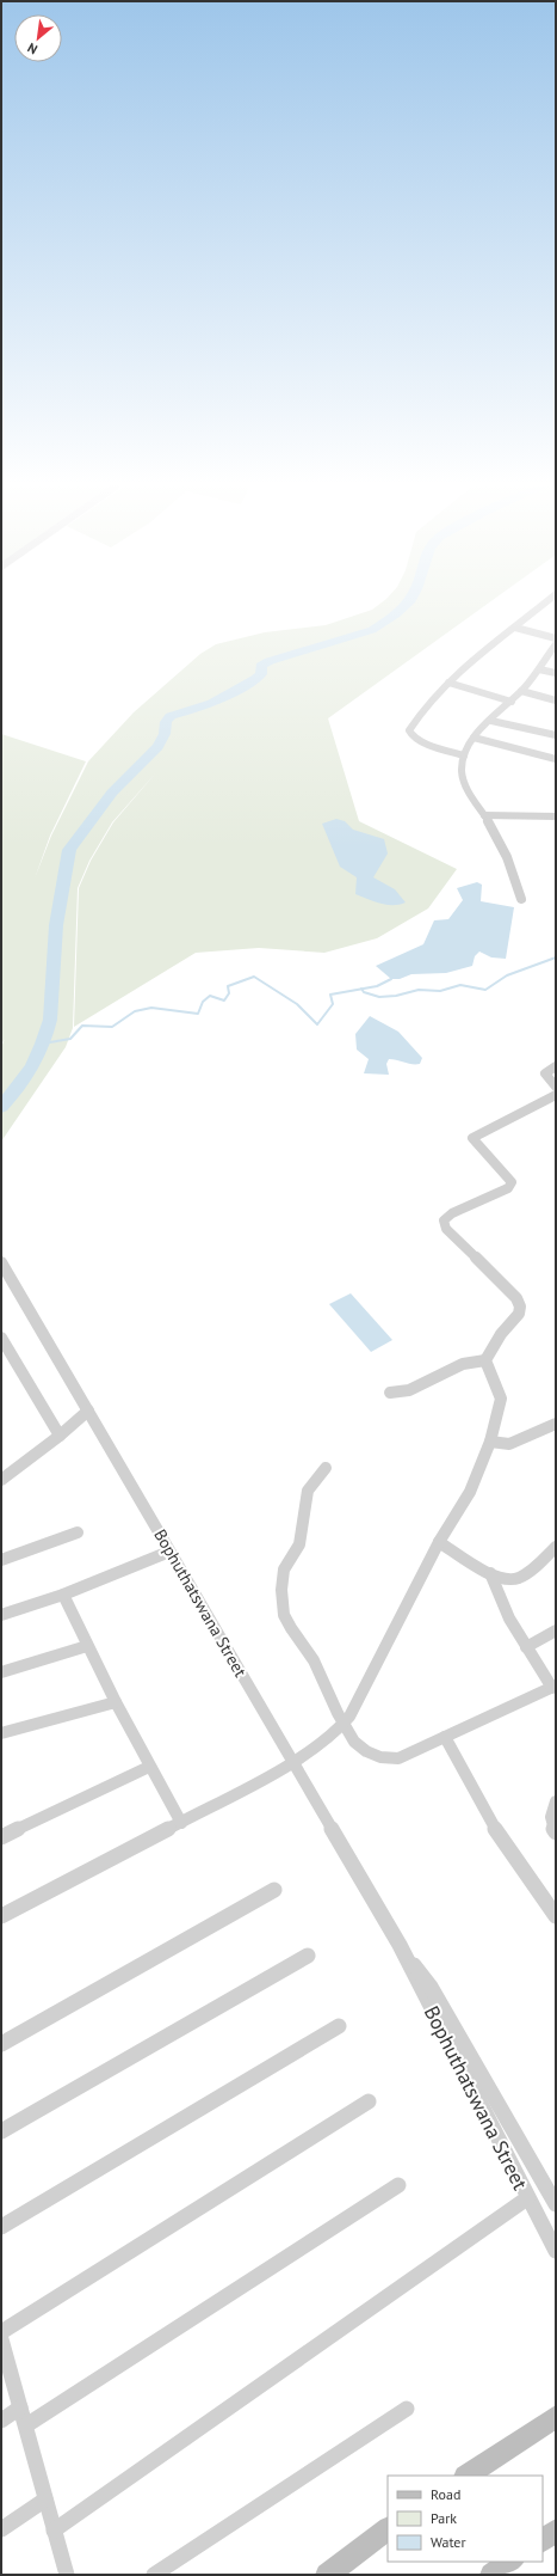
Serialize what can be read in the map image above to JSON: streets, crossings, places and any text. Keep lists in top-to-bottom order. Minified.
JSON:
{"streets":{"street":["Bophuthatswana Street"]},"legend":["Road","Park","Water"],"north":"bottom left"}
